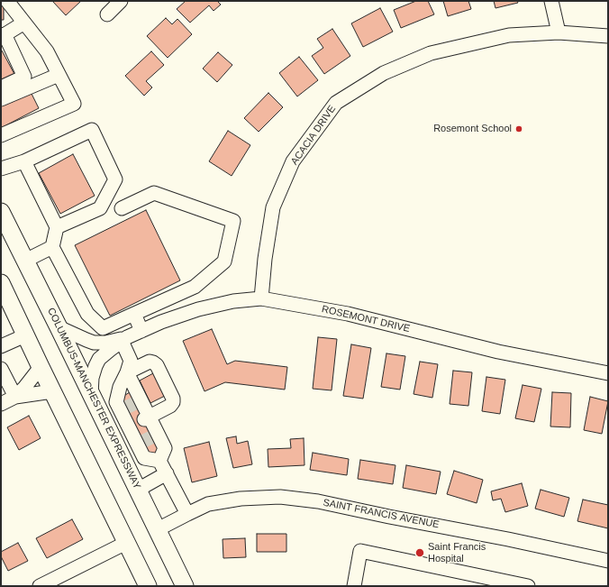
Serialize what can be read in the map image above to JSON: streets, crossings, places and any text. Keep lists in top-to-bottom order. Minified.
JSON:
{"streets":{"main road":["COLUMBUS-MANCHESTER EXPRESSWAY"],"street":["ACACIA DRIVE","ROSEMONT DRIVE","SAINT FRANCIS AVENUE"]},"crossings":[["ACACIA DRIVE","ROSEMONT DRIVE"],["ROSEMONT DRIVE","COLUMBUS-MANCHESTER EXPRESSWAY"],["COLUMBUS-MANCHESTER EXPRESSWAY","SAINT FRANCIS AVENUE"]],"places":["Rosemont School","Saint Francis Hospital"]}
